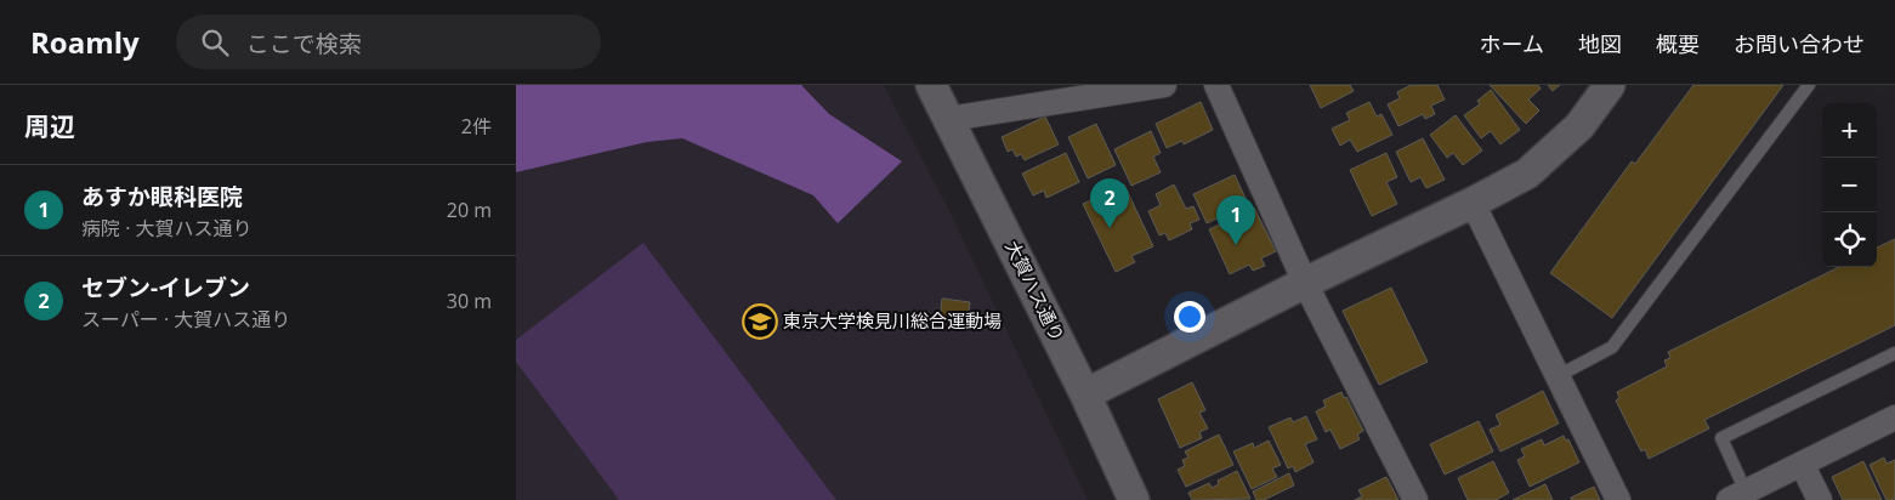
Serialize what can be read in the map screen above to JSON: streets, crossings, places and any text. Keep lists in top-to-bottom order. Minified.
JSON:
{"streets":{"street":["大賀ハス通り"]},"places":{"school or university":["東京大学検見川総合運動場"]},"page":{"header":"Roamly","search":"ここで検索","nav":["ホーム","地図","概要","お問い合わせ"],"heading":["周辺","2件"],"map_buttons":["+","−"],"list":[{"mark":"1","name":"あすか眼科医院","note":"病院 · 大賀ハス通り","value":"20 m"},{"mark":"2","name":"セブン-イレブン","note":"スーパー · 大賀ハス通り","value":"30 m"}],"pins":["2","1"]}}
